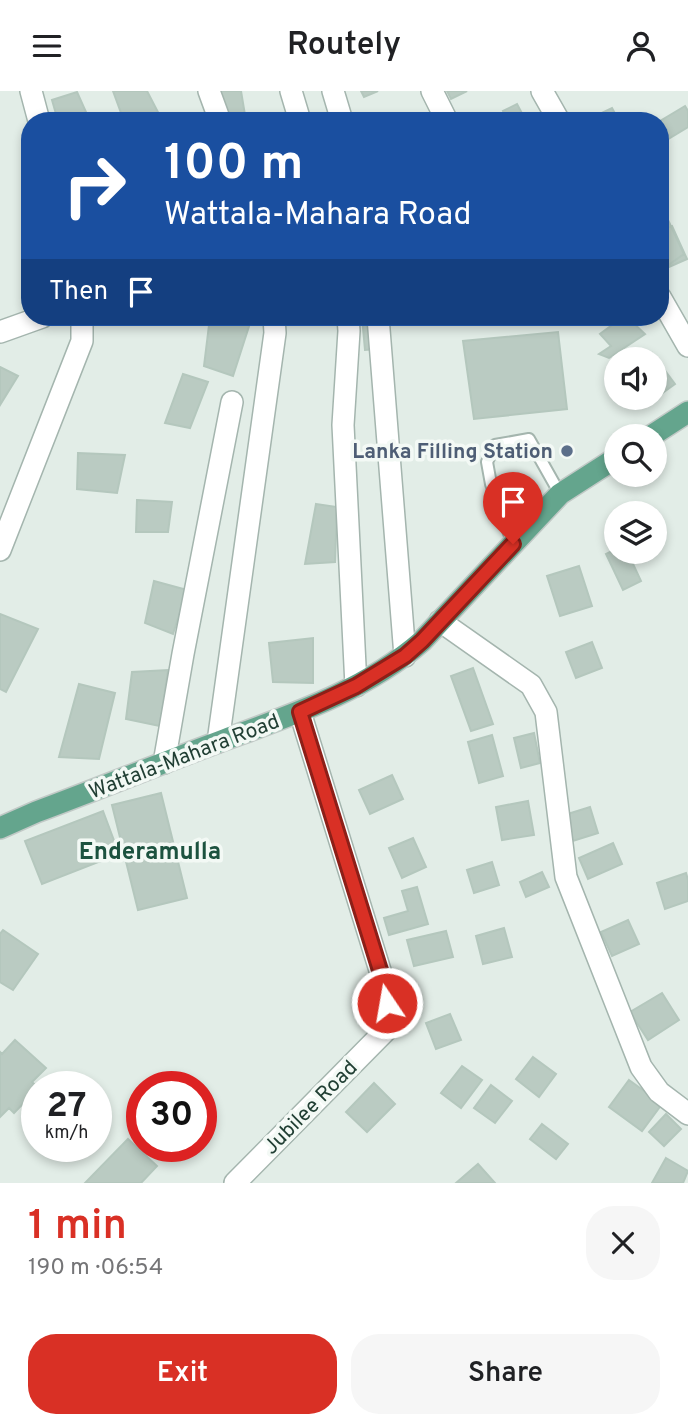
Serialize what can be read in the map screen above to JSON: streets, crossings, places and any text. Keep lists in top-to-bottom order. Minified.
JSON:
{"streets":{"main road":["Wattala-Mahara Road"],"street":["Jubilee Road"]},"crossings":[["Wattala-Mahara Road","Jubilee Road"]],"districts":["Enderamulla"],"places":["Lanka Filling Station"],"page":{"header":"Routely","turn":["100 m","Wattala-Mahara Road"],"then":"Then","speed":"27 km/h","limit":"30","heading":["1 min","190 m · 06:54"],"buttons":["Exit","Share"]}}
